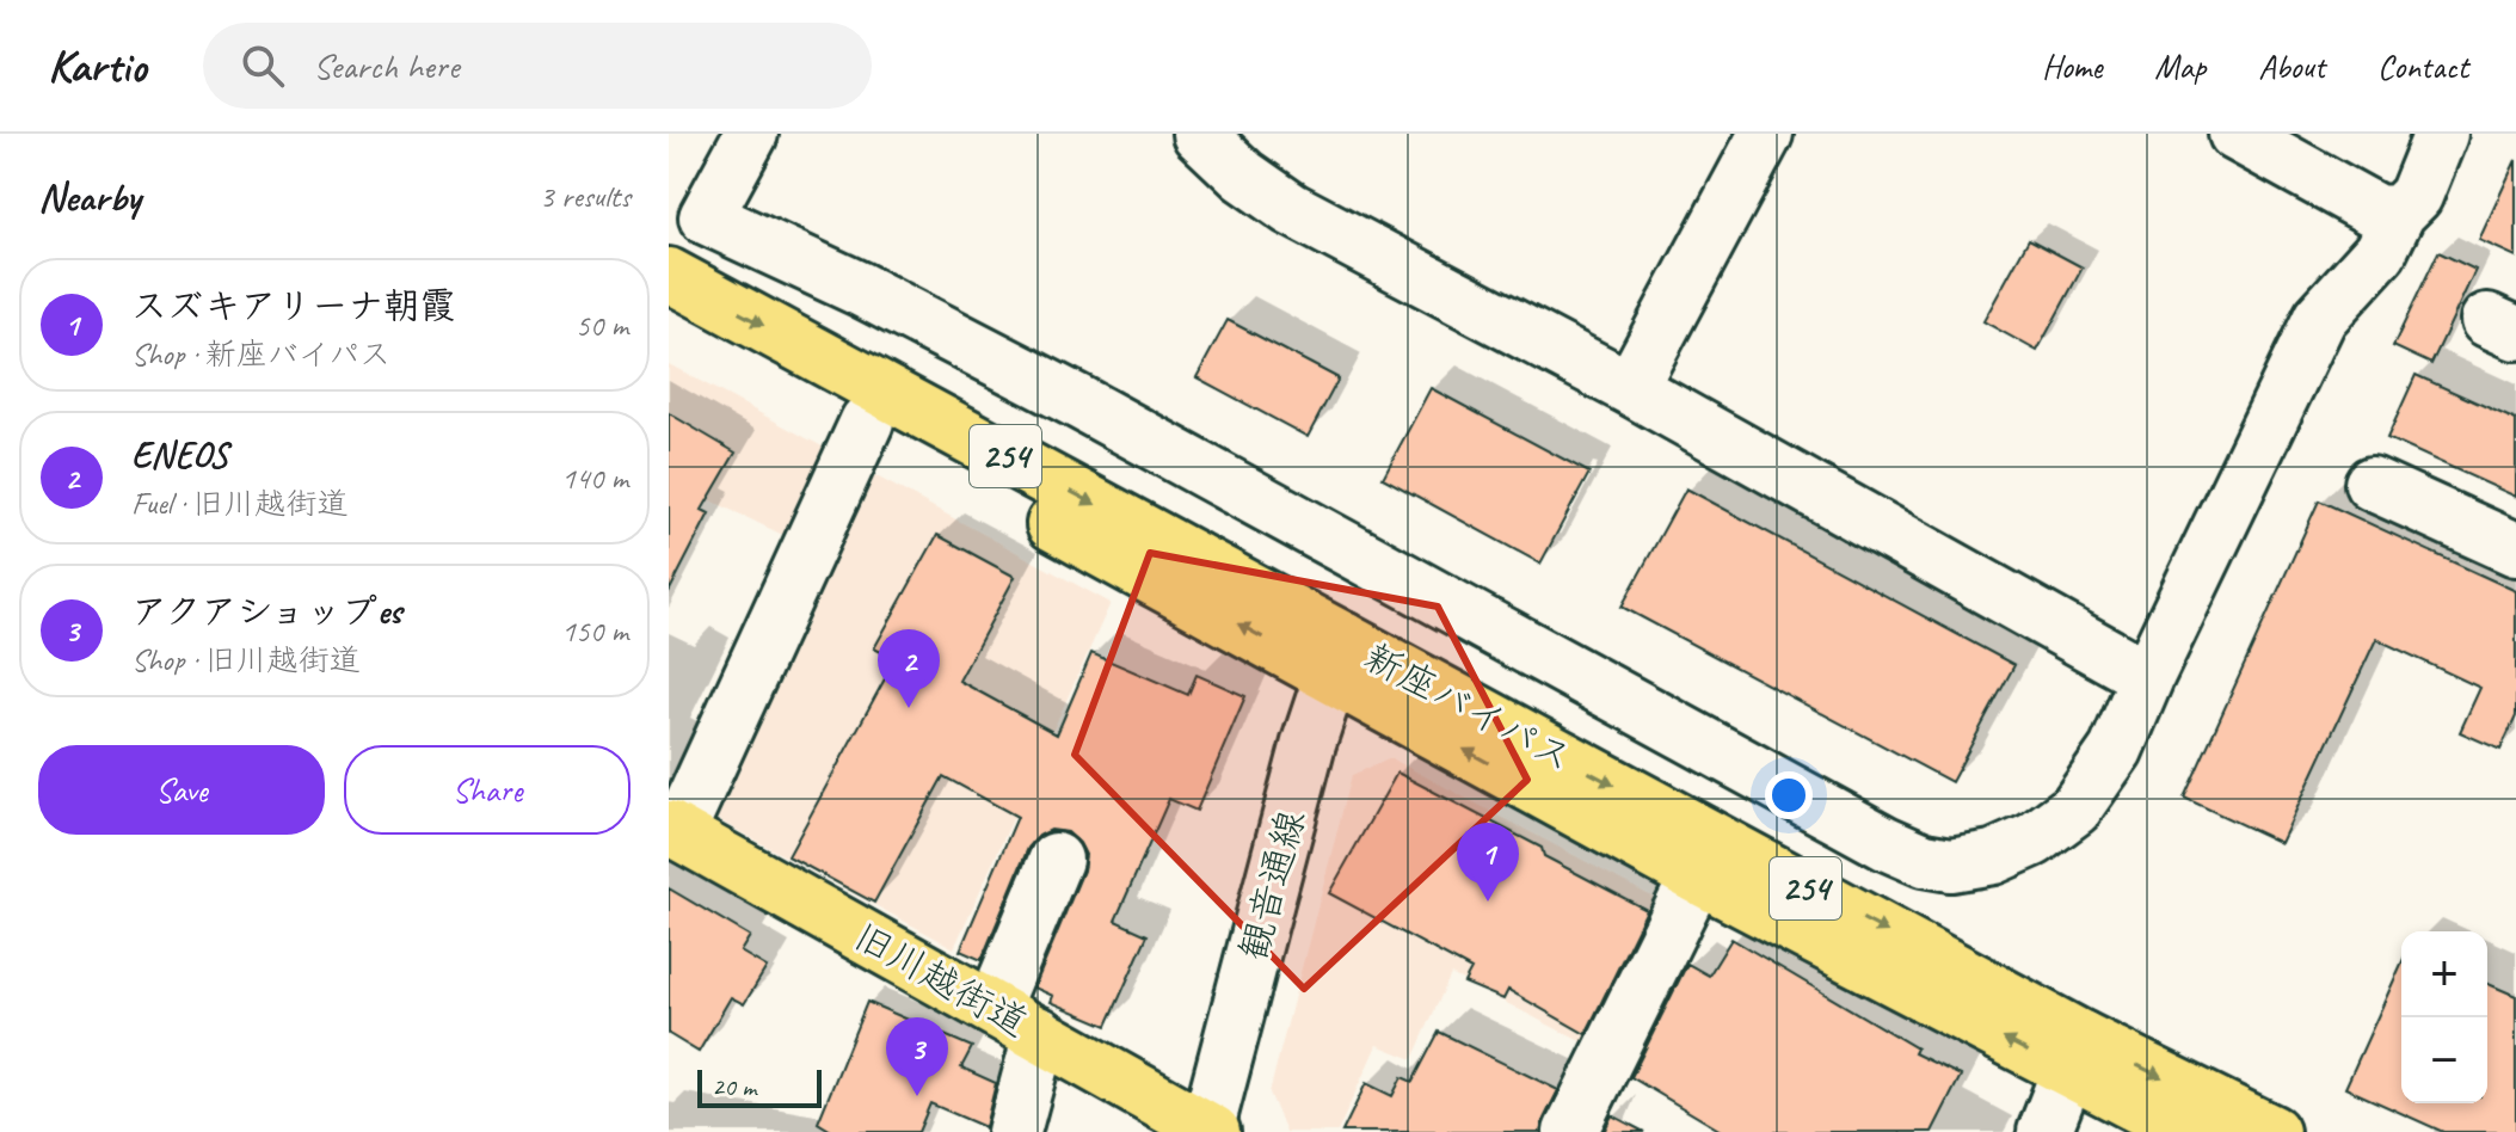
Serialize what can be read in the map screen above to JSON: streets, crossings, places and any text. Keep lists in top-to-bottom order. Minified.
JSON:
{"streets":{"main road":["254","新座バイパス","旧川越街道"],"street":["観音通線"]},"crossings":[["新座バイパス","観音通線"],["観音通線","旧川越街道"]],"scale_bar":"20 m","page":{"header":"Kartio","search":"Search here","nav":["Home","Map","About","Contact"],"heading":["Nearby","3 results"],"list":[{"mark":"1","name":"スズキアリーナ朝霞","note":"Shop · 新座バイパス","value":"50 m"},{"mark":"2","name":"ENEOS","note":"Fuel · 旧川越街道","value":"140 m"},{"mark":"3","name":"アクアショップes","note":"Shop · 旧川越街道","value":"150 m"}],"pins":["2","1","3"],"buttons":["Save","Share"],"map_buttons":["+","−"],"scale":"20 m"}}
